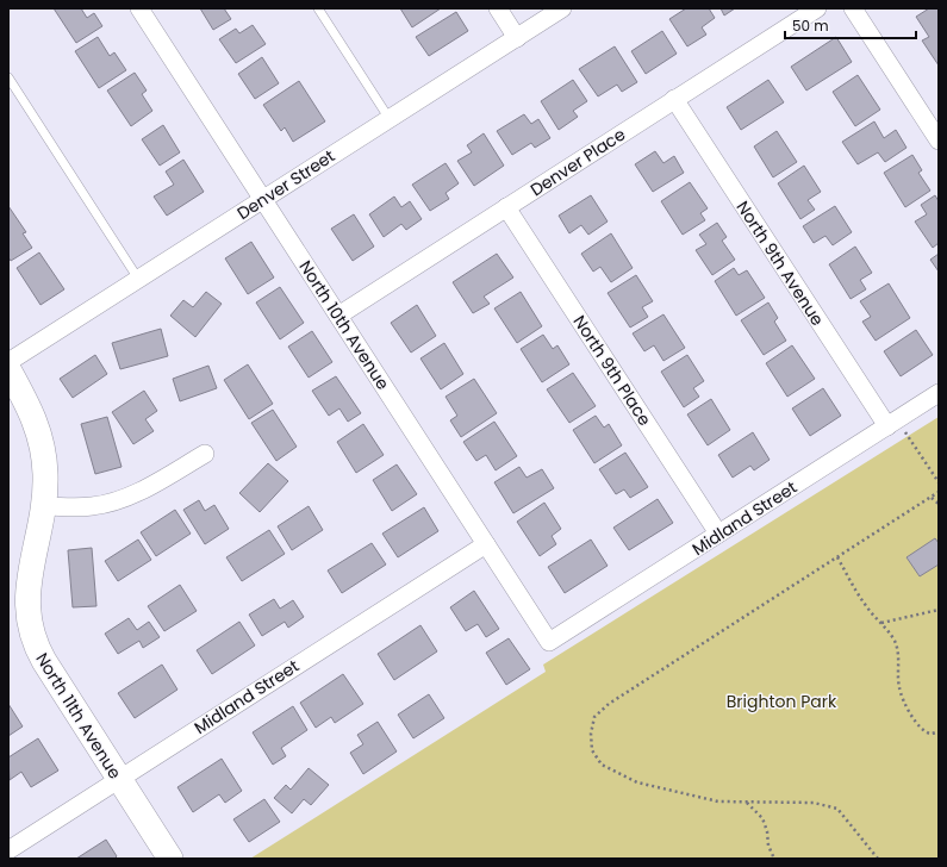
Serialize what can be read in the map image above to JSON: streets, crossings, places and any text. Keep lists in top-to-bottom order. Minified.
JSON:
{"streets":{"street":["Denver Place","Denver Street","North 9th Avenue","North 10th Avenue","North 9th Place","Midland Street","North 11th Avenue"]},"crossings":[["Denver Place","North 9th Avenue"],["Denver Place","North 10th Avenue"],["Denver Place","North 9th Place"],["Denver Street","North 10th Avenue"],["North 9th Avenue","Midland Street"],["North 10th Avenue","Midland Street"],["North 9th Place","Midland Street"],["Midland Street","North 11th Avenue"]],"parks":["Brighton Park"],"scale_bar":"50 m"}
